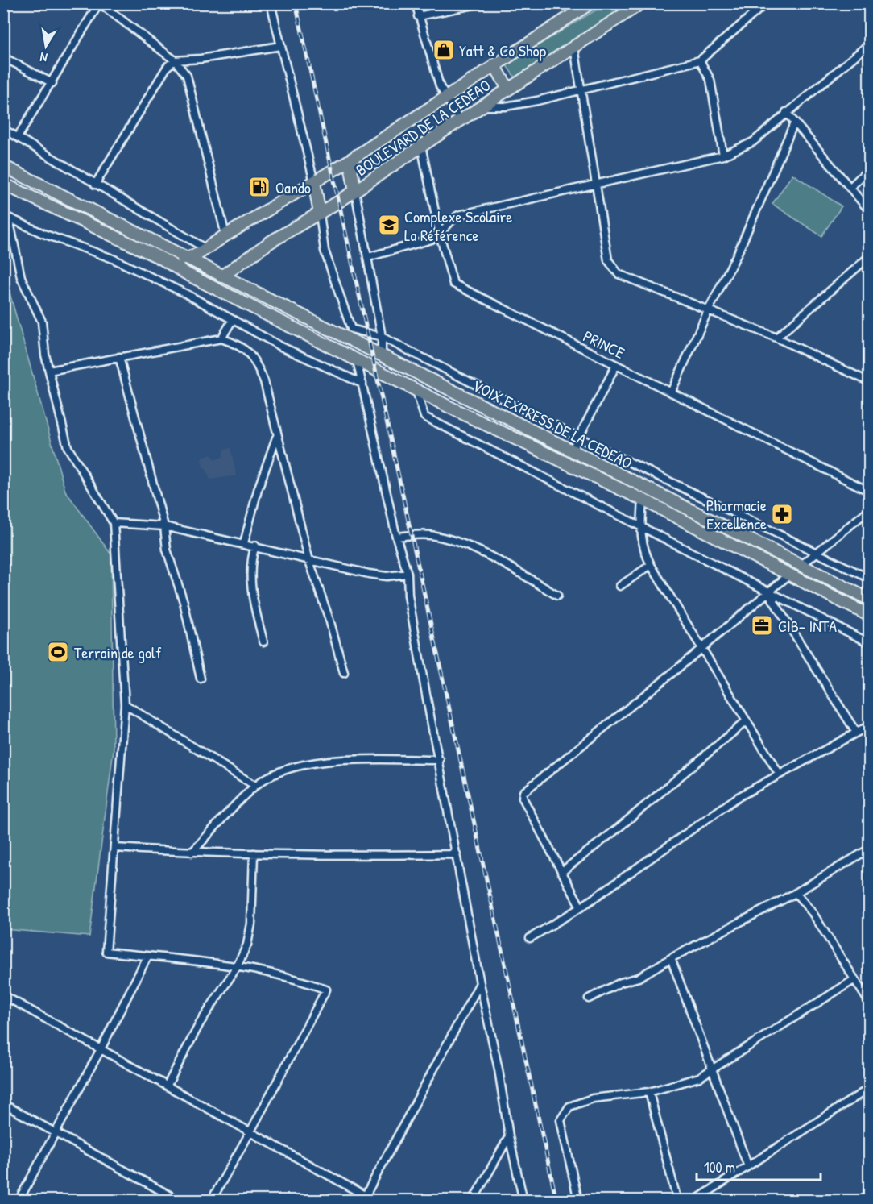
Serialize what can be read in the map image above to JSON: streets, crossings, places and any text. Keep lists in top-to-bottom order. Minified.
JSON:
{"streets":{"main road":["BOULEVARD DE LA CEDEAO","VOIX EXPRESS DE LA CEDEAO"],"street":["PRINCE"]},"crossings":[["BOULEVARD DE LA CEDEAO","PRINCE"],["BOULEVARD DE LA CEDEAO","VOIX EXPRESS DE LA CEDEAO"]],"places":{"shop":["Yatt & Co Shop"],"fuel station":["Oando"],"school or university":["Complexe Scolaire La Référence"],"pharmacy":["Pharmacie Excellence"],"office":["CIB- INTA"],"sports":["Terrain de golf"]},"scale_bar":"100 m","north":"bottom"}
